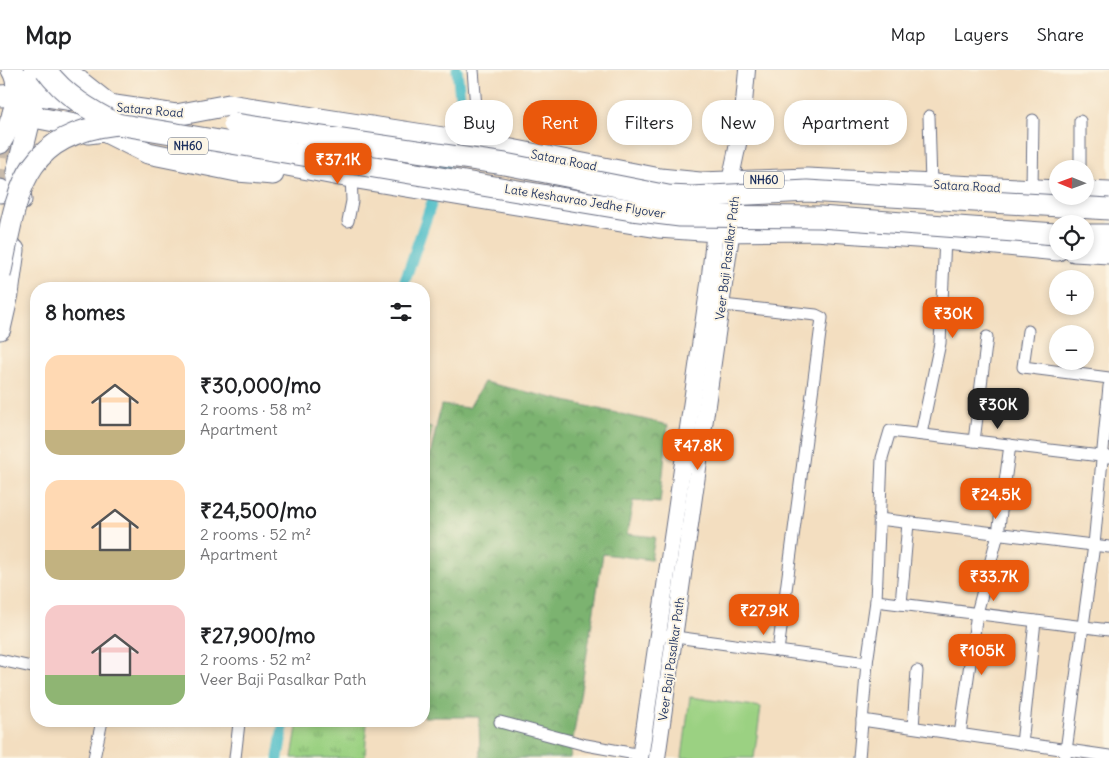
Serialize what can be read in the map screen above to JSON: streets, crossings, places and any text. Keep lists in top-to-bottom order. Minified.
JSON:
{"streets":{"highway":["Satara Road","NH60","Late Keshavrao Jedhe Flyover"],"main road":["Veer Baji Pasalkar Path"]},"crossings":[["Satara Road","Late Keshavrao Jedhe Flyover"],["Satara Road","Veer Baji Pasalkar Path"]],"north":"left","page":{"header":"Map","nav":["Map","Layers","Share"],"chip":["Buy","Rent","Filters","New","Apartment"],"price":["₹37.1K","₹30K","₹30K","₹47.8K","₹24.5K","₹33.7K","₹27.9K","₹105K"],"map_buttons":["+","−"],"heading":"8 homes","list":[{"name":"₹30,000/mo","note":"2 rooms · 58 m² · Apartment"},{"name":"₹24,500/mo","note":"2 rooms · 52 m² · Apartment"},{"name":"₹27,900/mo","note":"2 rooms · 52 m² · Veer Baji Pasalkar Path"}]}}
